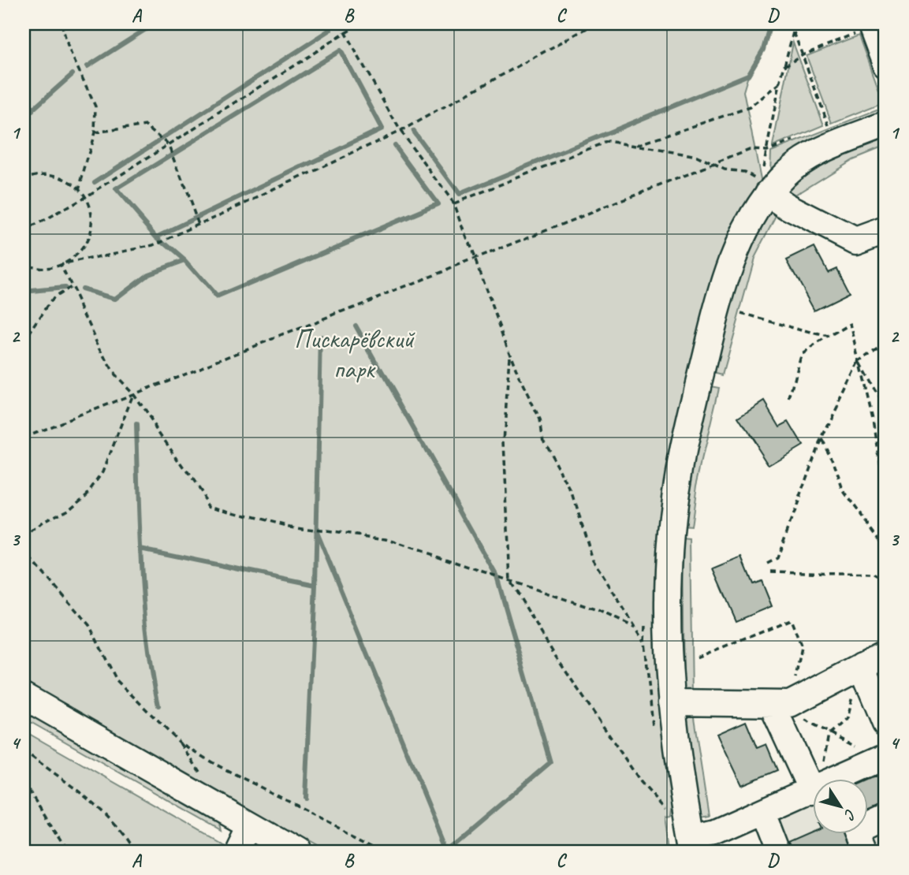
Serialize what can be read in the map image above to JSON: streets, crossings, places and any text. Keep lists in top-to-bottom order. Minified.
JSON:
{"parks":["Пискарёвский парк"],"north":"bottom right","grid":{"columns":["A","B","C","D"],"rows":["1","2","3","4"]}}
